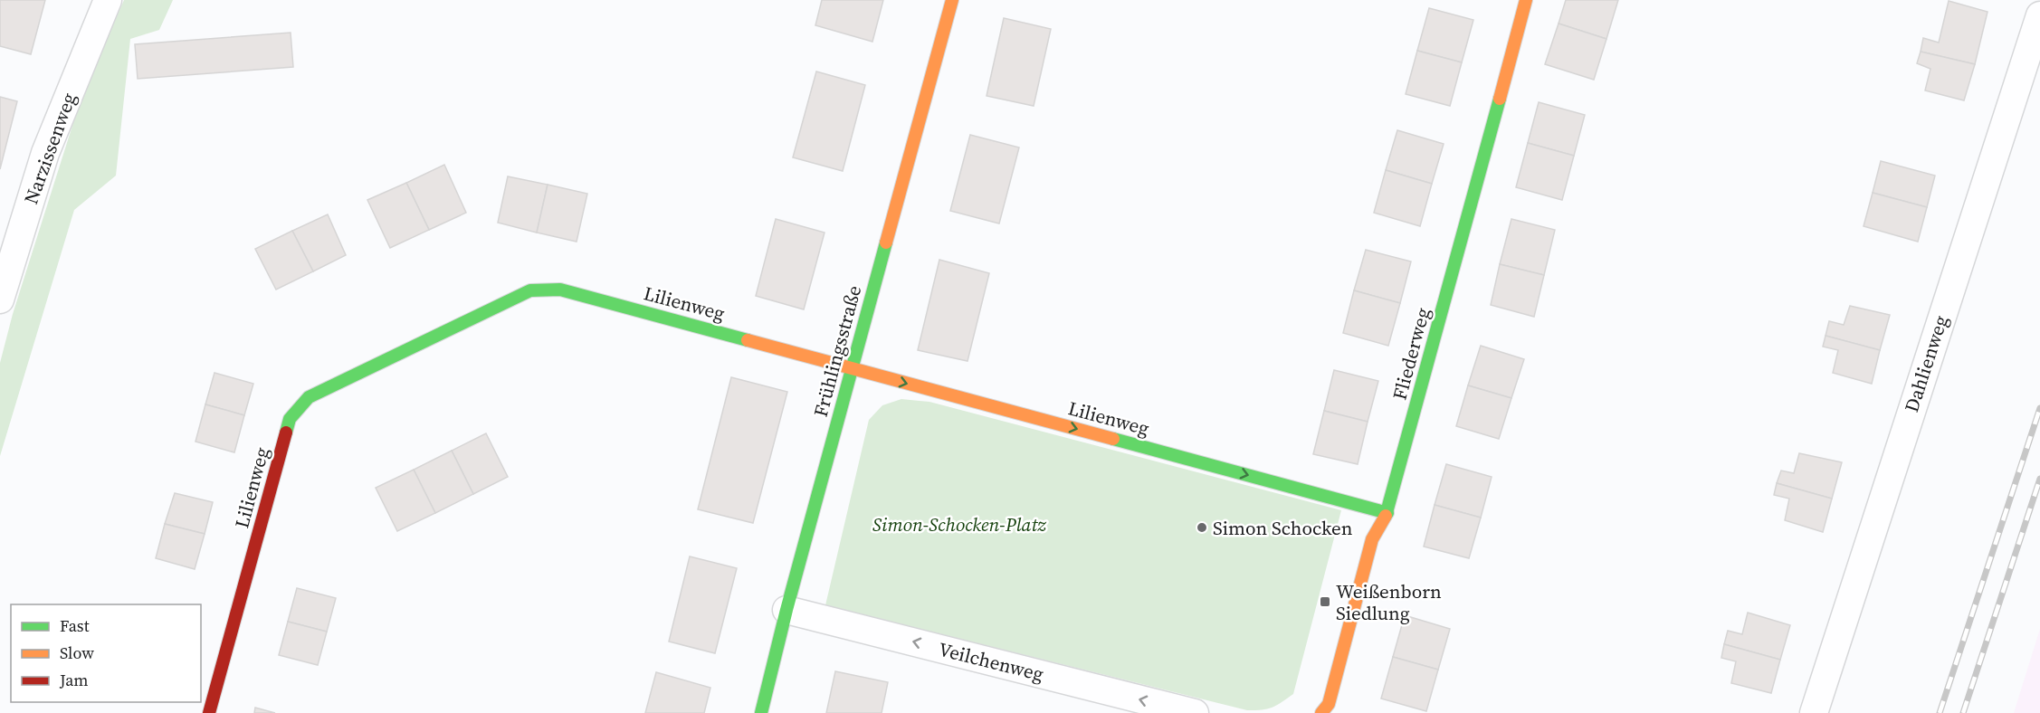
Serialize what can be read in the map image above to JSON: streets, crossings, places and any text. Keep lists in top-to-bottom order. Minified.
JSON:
{"streets":{"street":["Narzissenweg","Lilienweg","Frühlingsstraße","Fliederweg","Dahlienweg","Veilchenweg"]},"crossings":[["Lilienweg","Frühlingsstraße"],["Lilienweg","Fliederweg"],["Frühlingsstraße","Veilchenweg"]],"one_way":["Lilienweg","Veilchenweg"],"parks":["Simon-Schocken-Platz"],"places":{"other":["Simon Schocken"],"transit":["Weißenborn Siedlung"]},"legend":["Fast","Slow","Jam"]}
